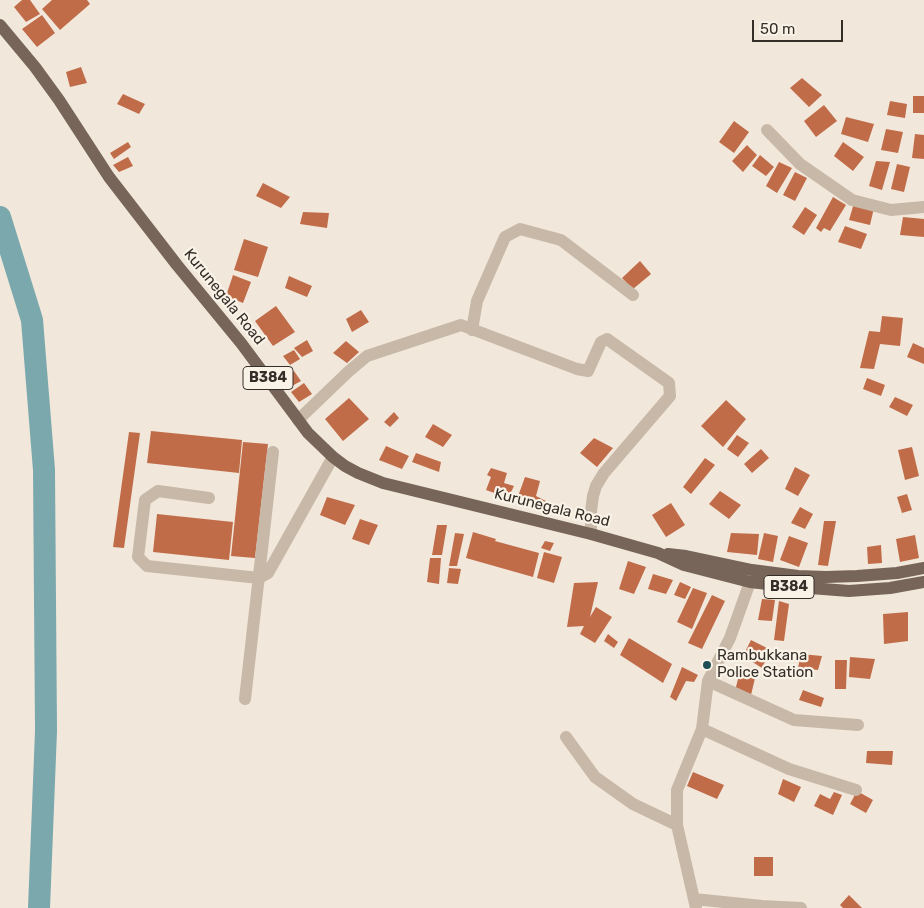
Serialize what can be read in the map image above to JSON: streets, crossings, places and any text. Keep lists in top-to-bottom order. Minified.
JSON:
{"streets":{"main road":["Kurunegala Road","B384"]},"places":["Rambukkana Police Station"],"scale_bar":"50 m"}
